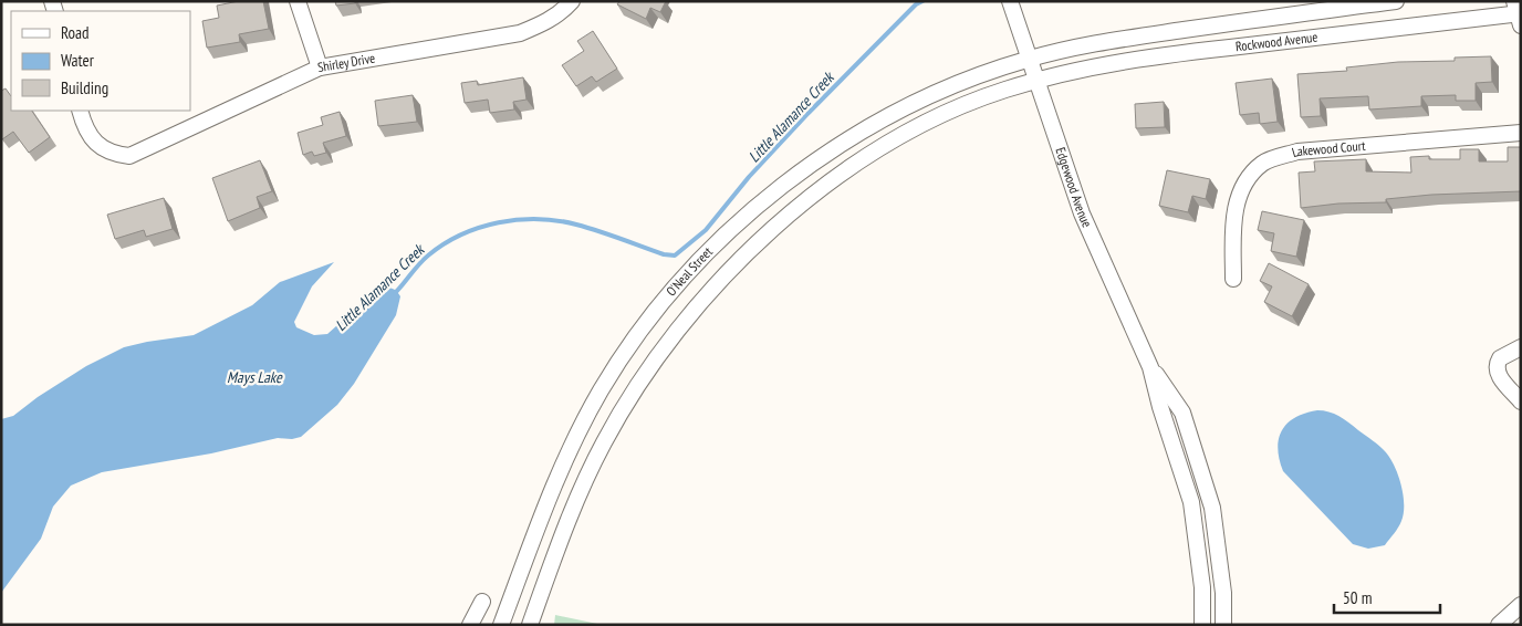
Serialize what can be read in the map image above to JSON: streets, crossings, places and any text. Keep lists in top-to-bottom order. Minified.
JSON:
{"streets":{"street":["Rockwood Avenue","Shirley Drive","Lakewood Court","Edgewood Avenue","O'Neal Street"]},"crossings":[["Rockwood Avenue","Edgewood Avenue"],["Rockwood Avenue","O'Neal Street"],["Edgewood Avenue","O'Neal Street"]],"water":["Little Alamance Creek","Mays Lake"],"legend":["Road","Water","Building"],"scale_bar":"50 m"}
